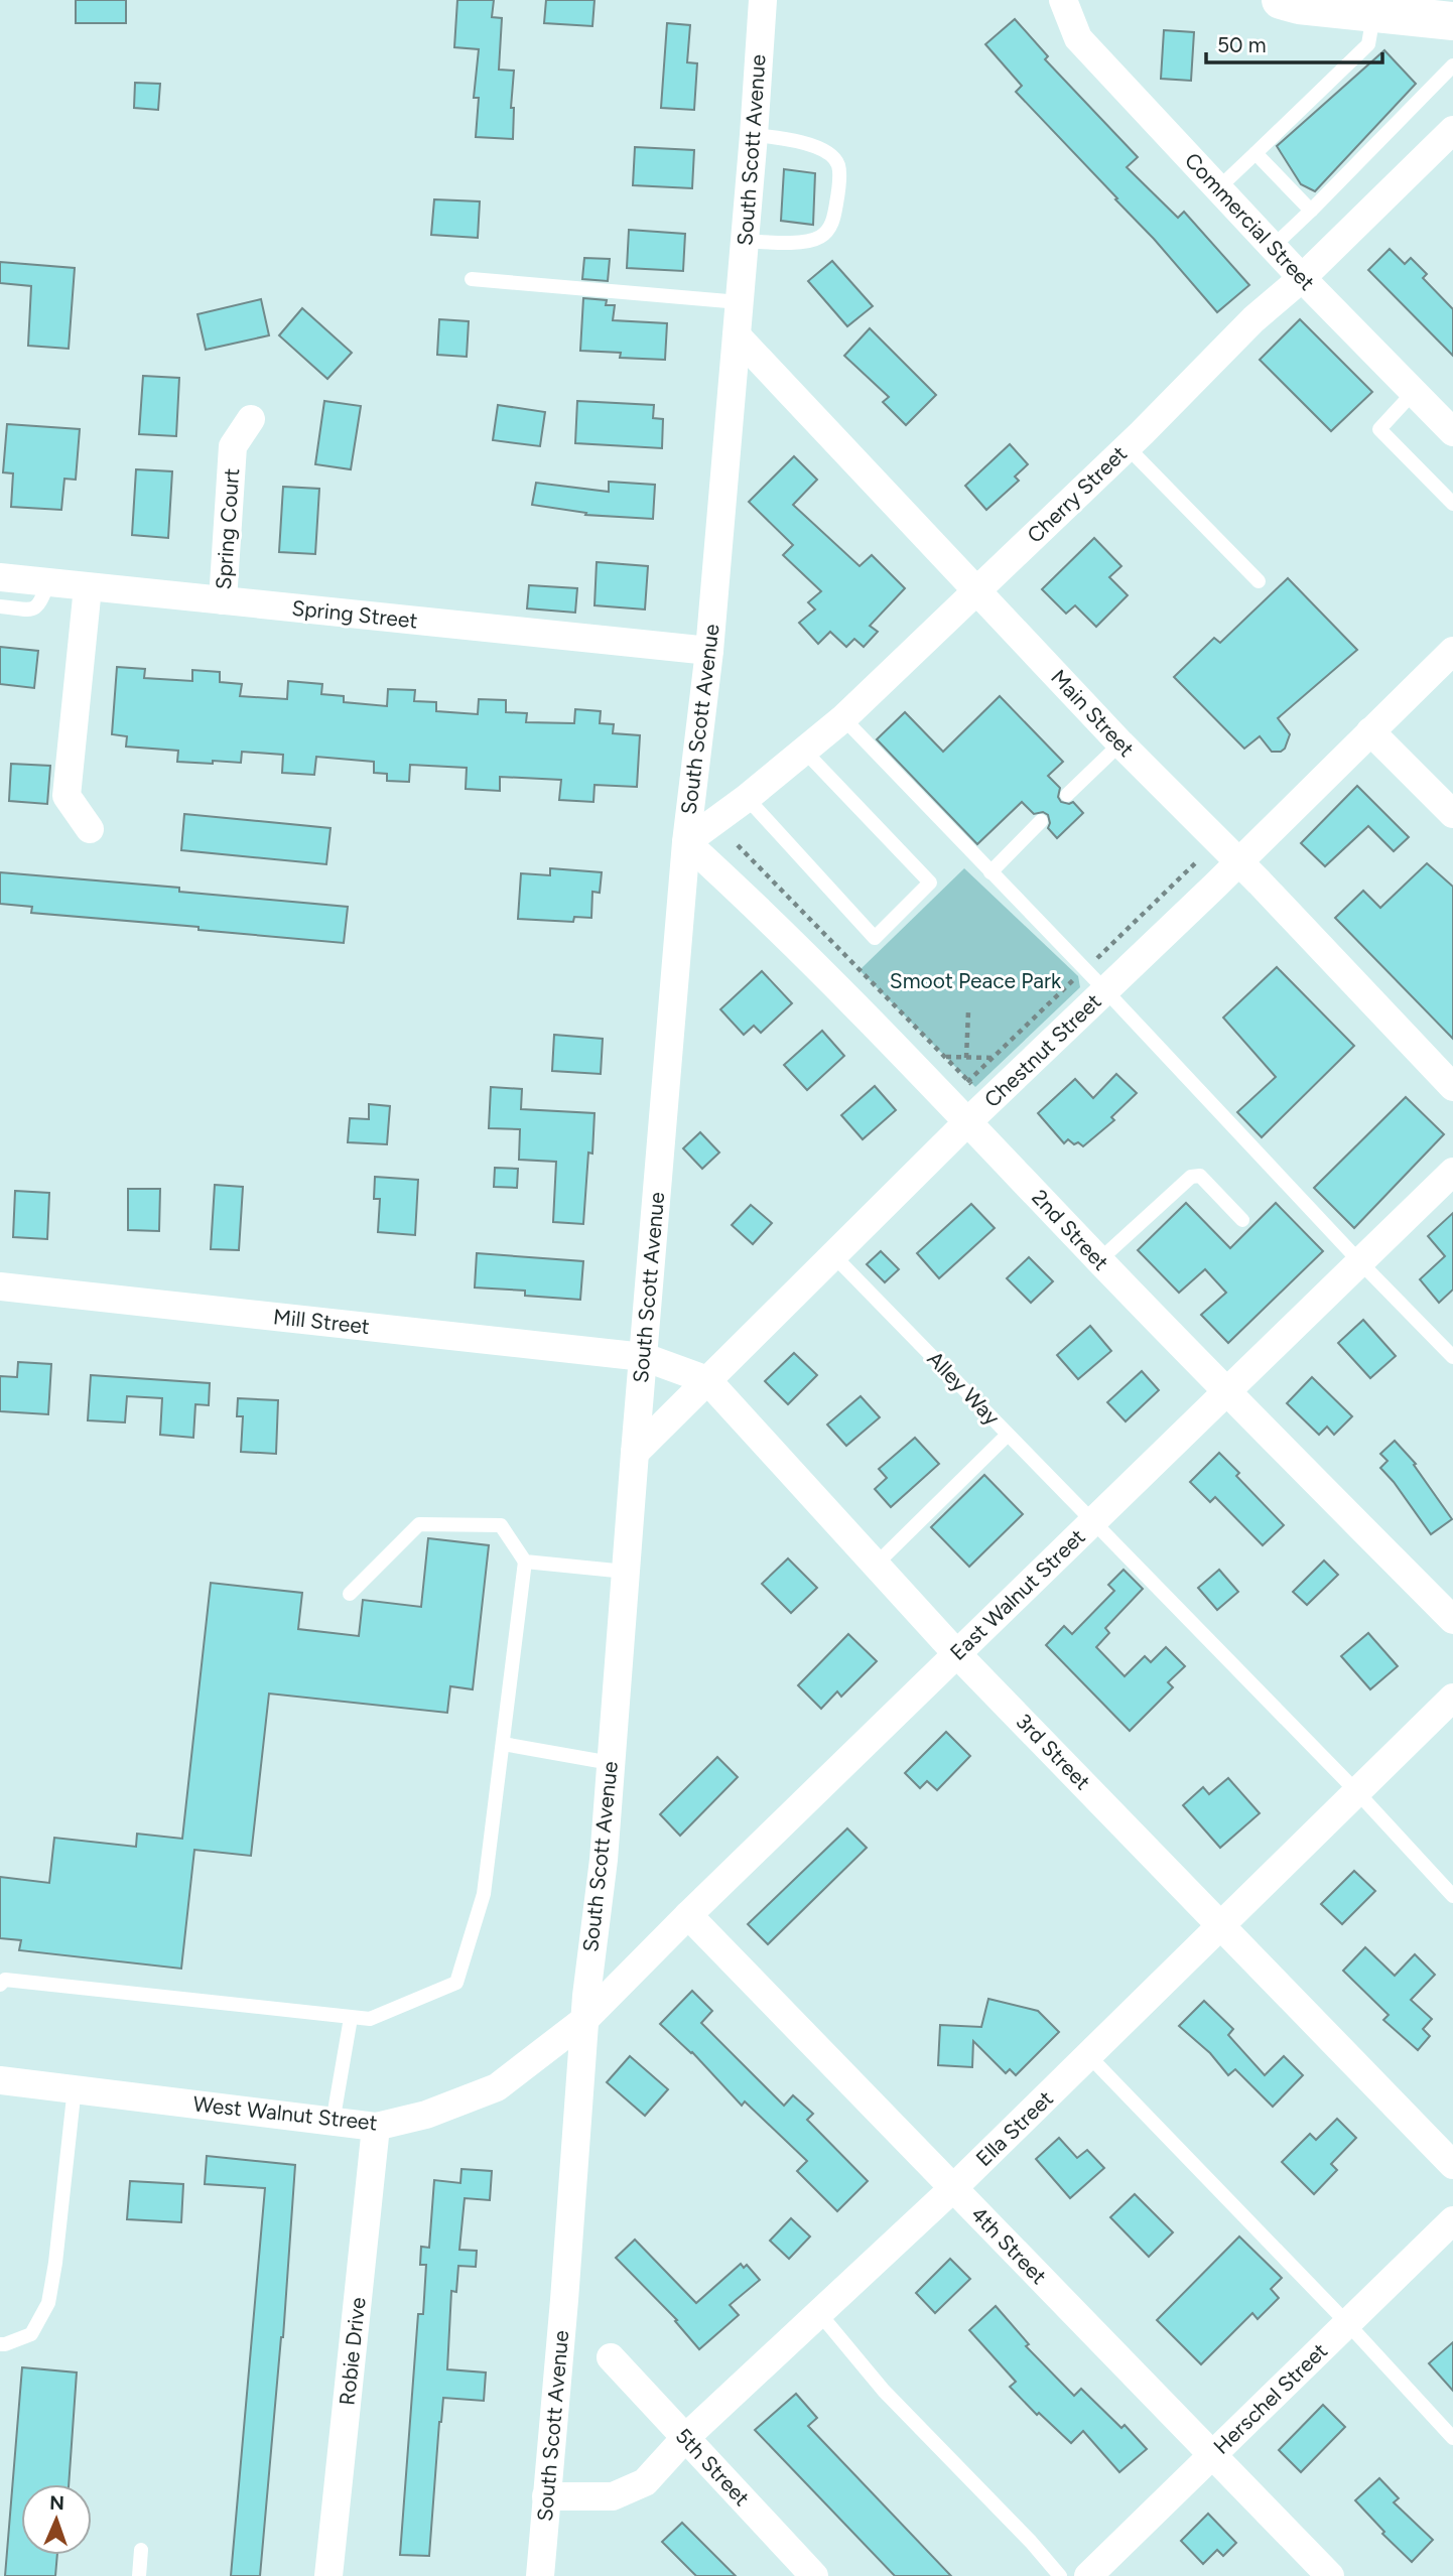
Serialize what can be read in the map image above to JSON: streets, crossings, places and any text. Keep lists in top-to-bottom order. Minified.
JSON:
{"streets":{"street":["South Scott Avenue","Commercial Street","Cherry Street","Spring Court","Spring Street","Main Street","Chestnut Street","2nd Street","Mill Street","East Walnut Street","3rd Street","West Walnut Street","Ella Street","4th Street","Robie Drive","Herschel Street","5th Street"],"lane":["Alley Way"]},"crossings":[["South Scott Avenue","Cherry Street"],["South Scott Avenue","Spring Street"],["South Scott Avenue","Main Street"],["South Scott Avenue","Chestnut Street"],["South Scott Avenue","2nd Street"],["South Scott Avenue","Mill Street"],["South Scott Avenue","East Walnut Street"],["South Scott Avenue","3rd Street"],["South Scott Avenue","West Walnut Street"],["South Scott Avenue","Ella Street"],["Commercial Street","Cherry Street"],["Cherry Street","Main Street"],["Cherry Street","2nd Street"],["Spring Court","Spring Street"],["Main Street","Chestnut Street"],["Chestnut Street","2nd Street"],["Chestnut Street","Alley Way"],["Chestnut Street","3rd Street"],["2nd Street","East Walnut Street"],["Mill Street","3rd Street"],["Alley Way","East Walnut Street"],["Alley Way","Ella Street"],["East Walnut Street","3rd Street"],["East Walnut Street","West Walnut Street"],["East Walnut Street","4th Street"],["3rd Street","Ella Street"],["West Walnut Street","Robie Drive"],["Ella Street","4th Street"],["Ella Street","5th Street"],["4th Street","Herschel Street"]],"parks":["Smoot Peace Park"],"scale_bar":"50 m","north":"top"}
